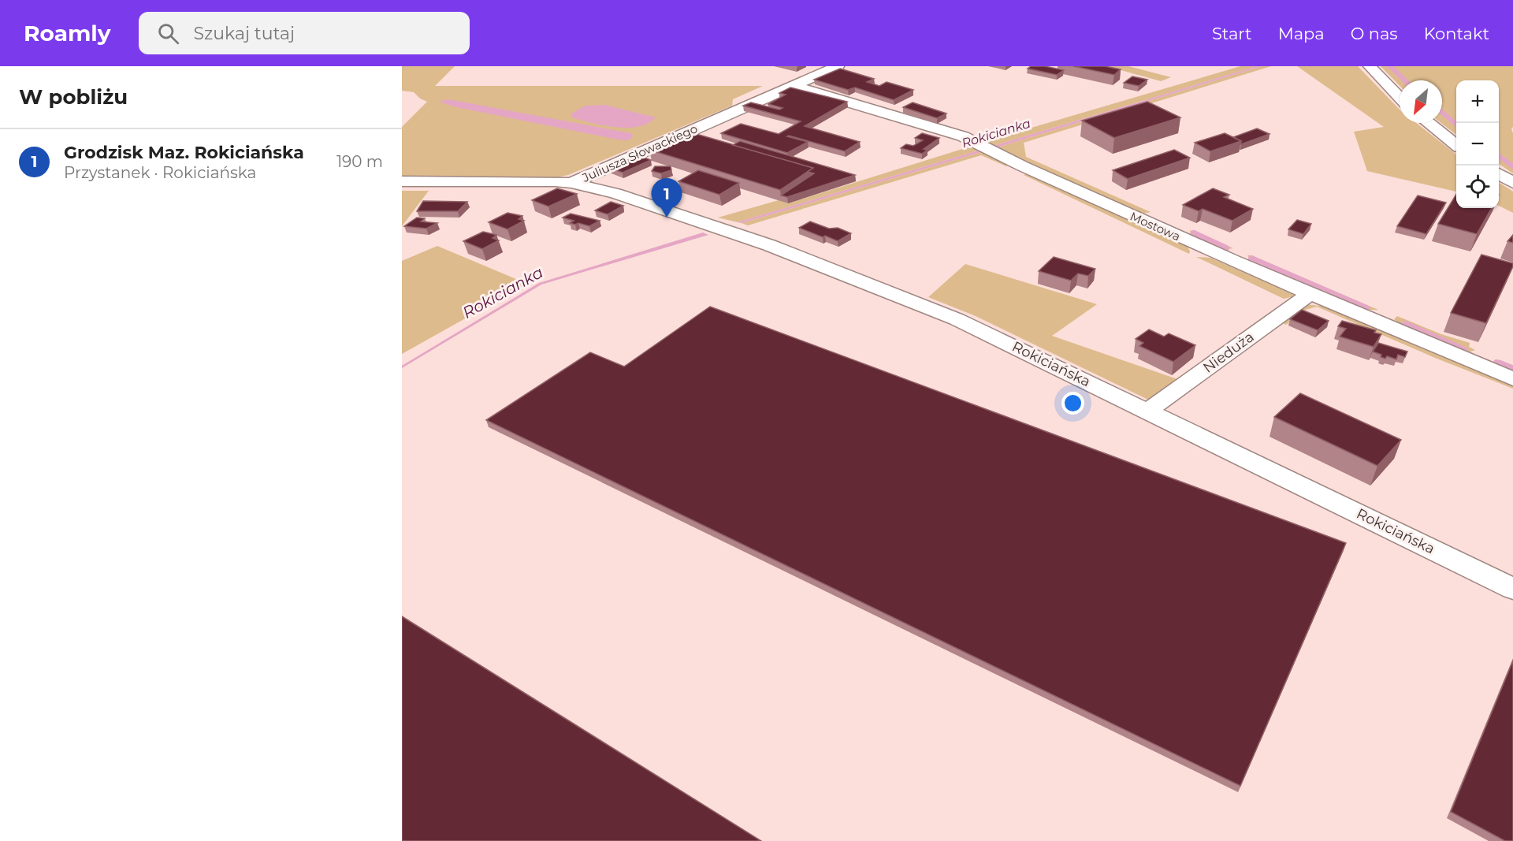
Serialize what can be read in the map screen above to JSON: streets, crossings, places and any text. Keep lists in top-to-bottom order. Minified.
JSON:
{"streets":{"street":["Juliusza Słowackiego","Mostowa","Nieduża","Rokiciańska"]},"crossings":[["Juliusza Słowackiego","Mostowa"],["Juliusza Słowackiego","Rokiciańska"],["Mostowa","Nieduża"],["Nieduża","Rokiciańska"]],"water":["Rokicianka"],"north":"bottom left","page":{"header":"Roamly","search":"Szukaj tutaj","nav":["Start","Mapa","O nas","Kontakt"],"heading":"W pobliżu","map_buttons":["+","−"],"list":[{"mark":"1","name":"Grodzisk Maz. Rokiciańska","note":"Przystanek · Rokiciańska","value":"190 m"}],"pins":"1"}}
